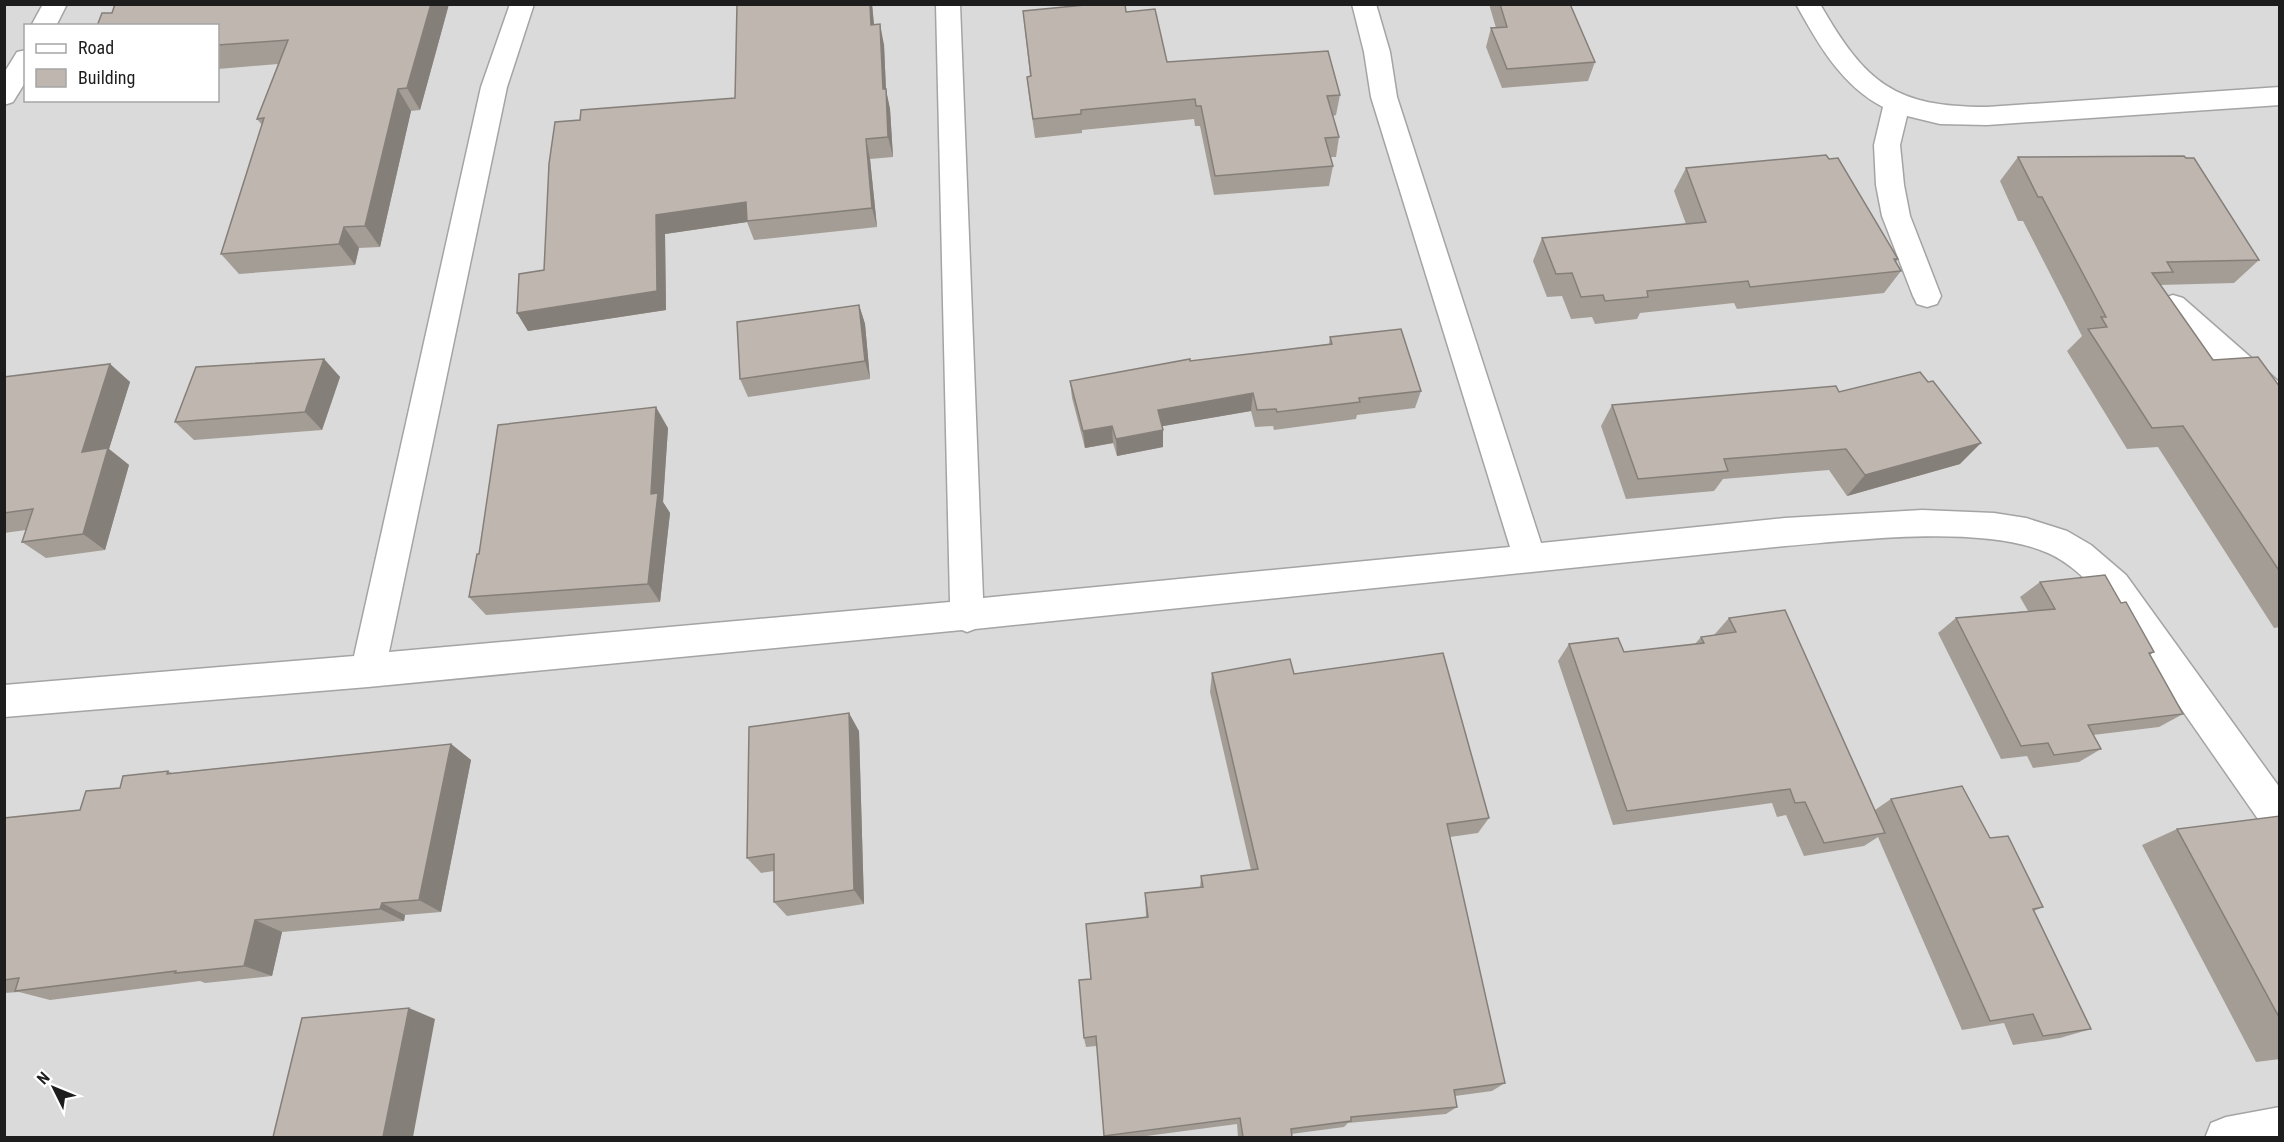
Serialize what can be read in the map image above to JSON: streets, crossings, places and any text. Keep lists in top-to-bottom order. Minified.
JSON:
{"legend":["Road","Building"],"north":"top left"}
